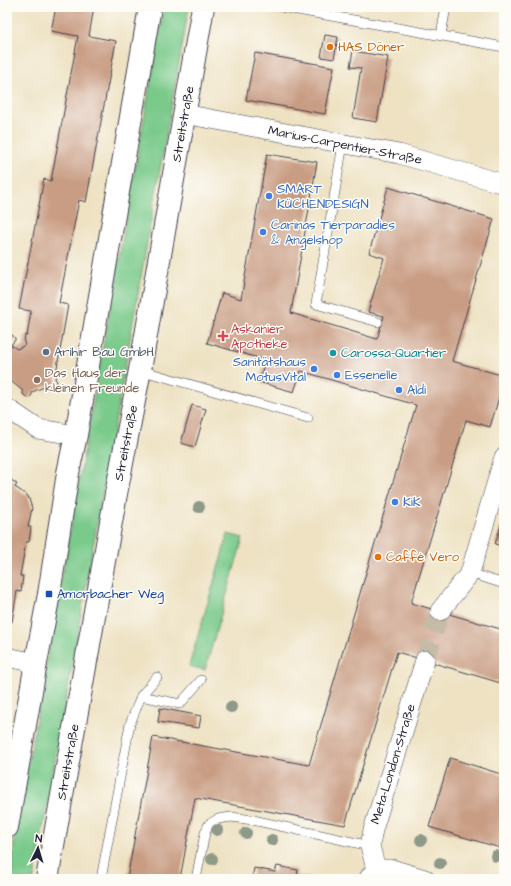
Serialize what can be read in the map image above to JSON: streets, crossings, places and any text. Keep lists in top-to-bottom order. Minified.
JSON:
{"streets":{"main road":["Streitstraße"],"street":["Marius-Carpentier-Straße","Meta-London-Straße"]},"crossings":[["Streitstraße","Marius-Carpentier-Straße"]],"places":{"other":["HAS Döner","SMART KÜCHENDESIGN","Carinas Tierparadies & Angelshop","Arihir Bau GmbH","Carossa-Quartier","Sanitätshaus MotusVital","Essenelle","Das Haus der kleinen Freunde","Aldi","KiK","Caffè Vero"],"health":["Askanier Apotheke"],"transit":["Amorbacher Weg"]},"north":"top"}
